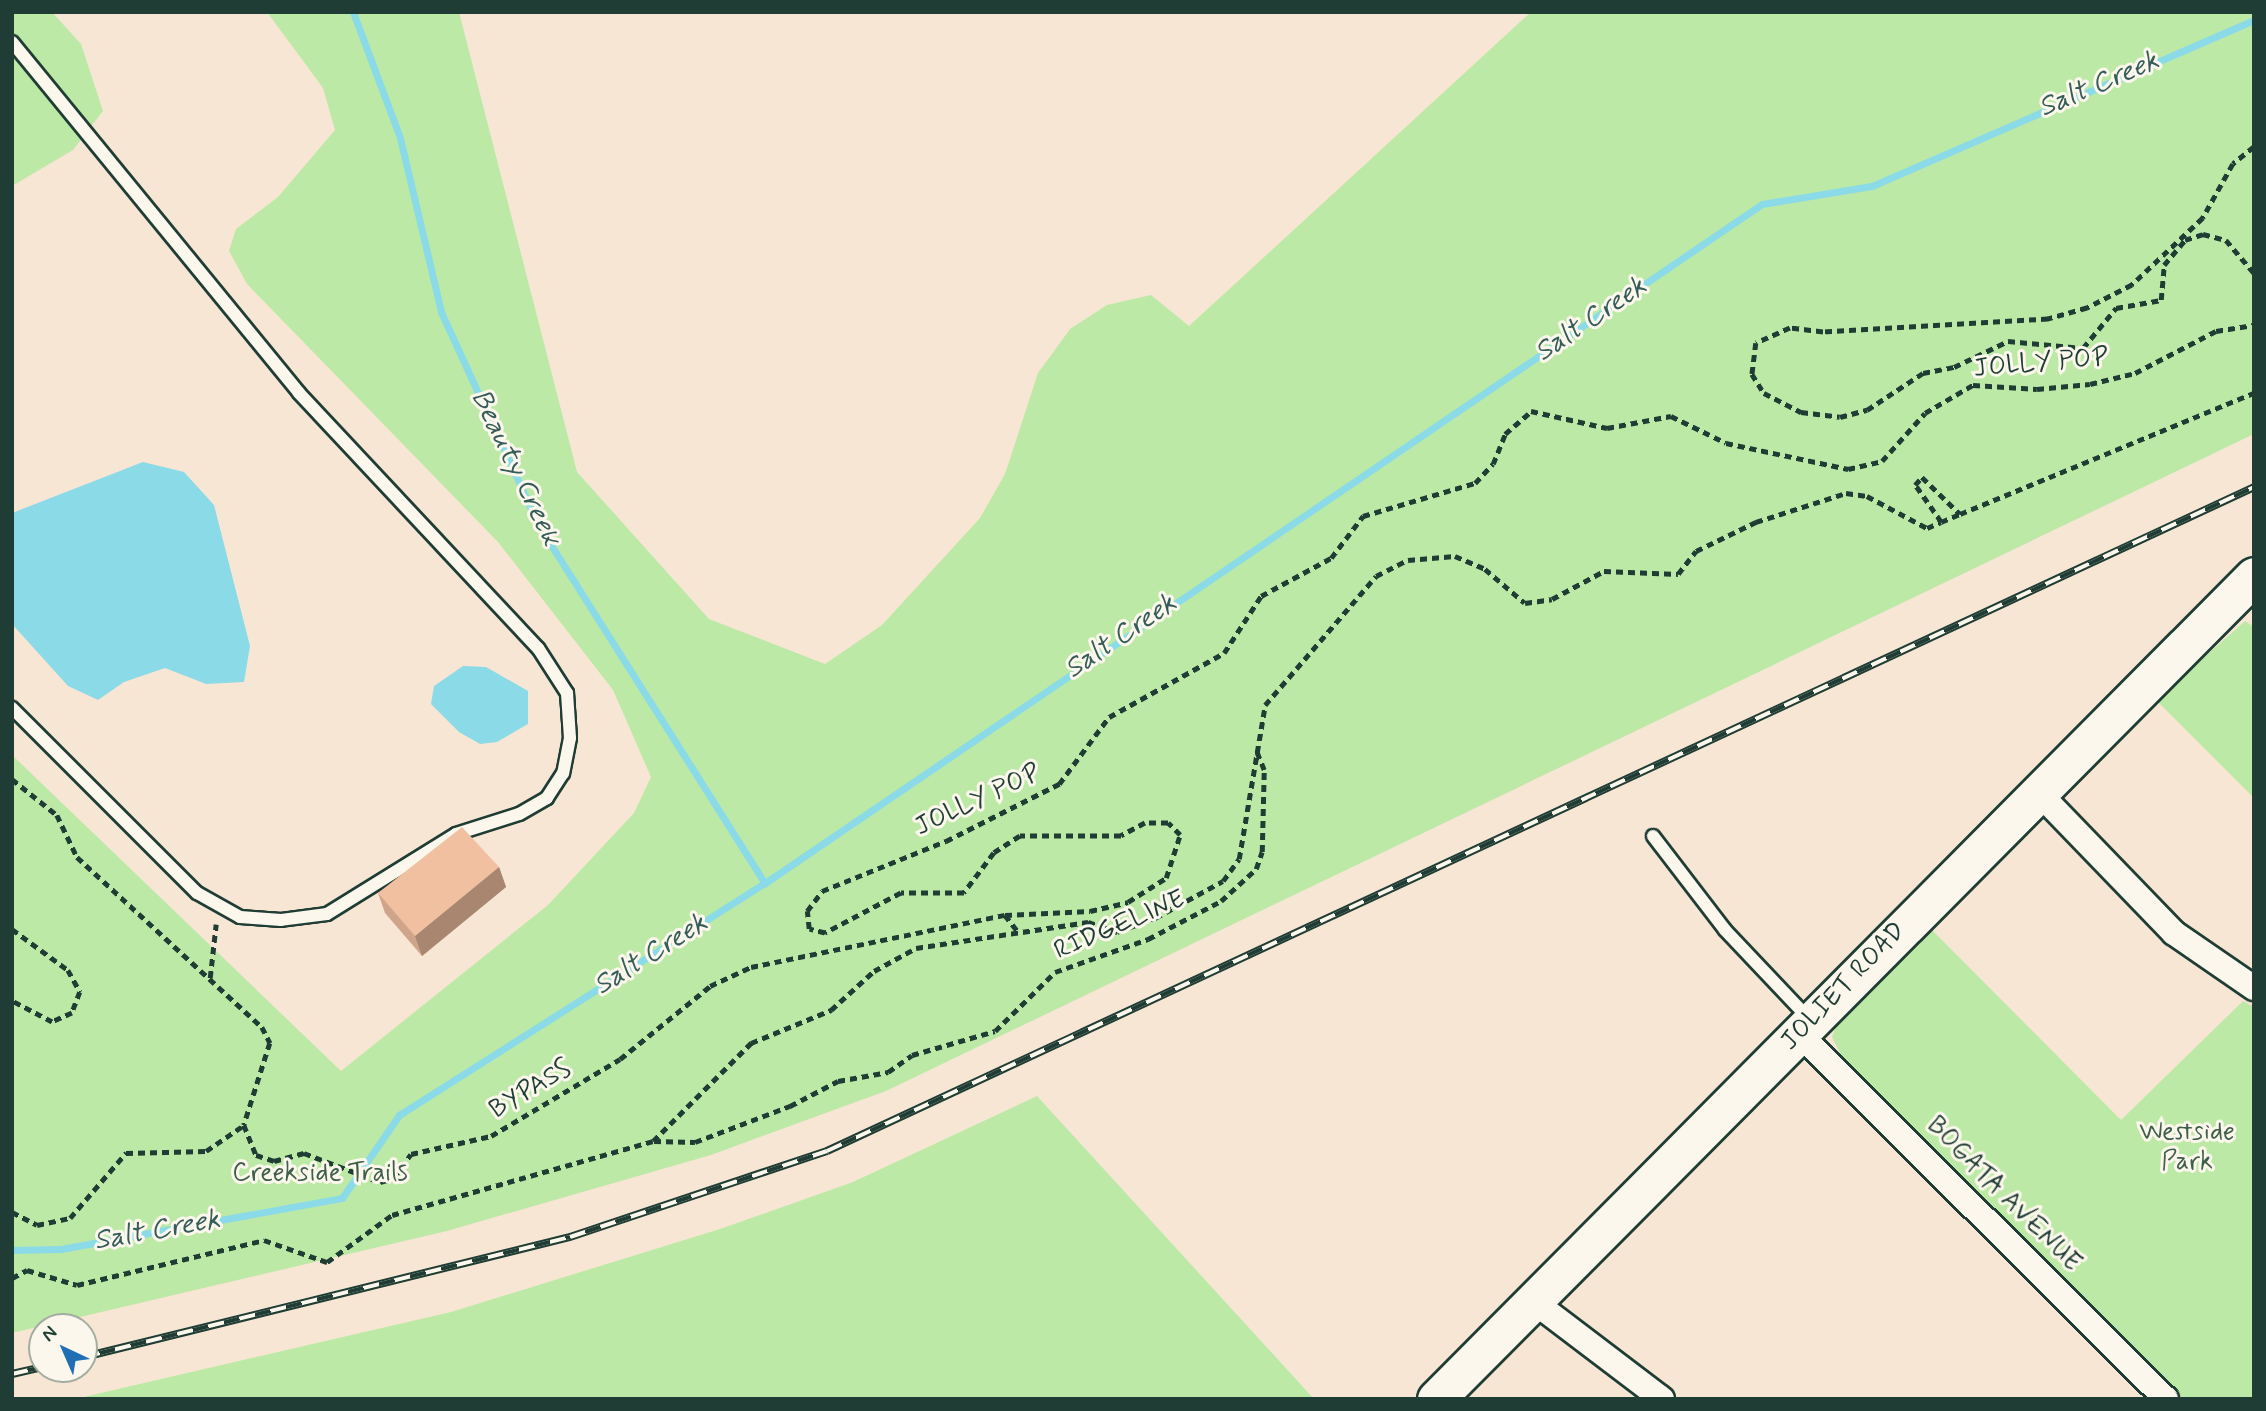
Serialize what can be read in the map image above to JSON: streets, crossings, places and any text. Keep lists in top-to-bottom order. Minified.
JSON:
{"streets":{"main road":["JOLIET ROAD"],"street":["BOGATA AVENUE"],"path":["JOLLY POP","RIDGELINE","BYPASS"]},"crossings":[["JOLLY POP","BYPASS"],["JOLIET ROAD","BOGATA AVENUE"]],"water":["Salt Creek","Beauty Creek"],"parks":["Westside Park","Creekside Trails"],"north":"top left"}
